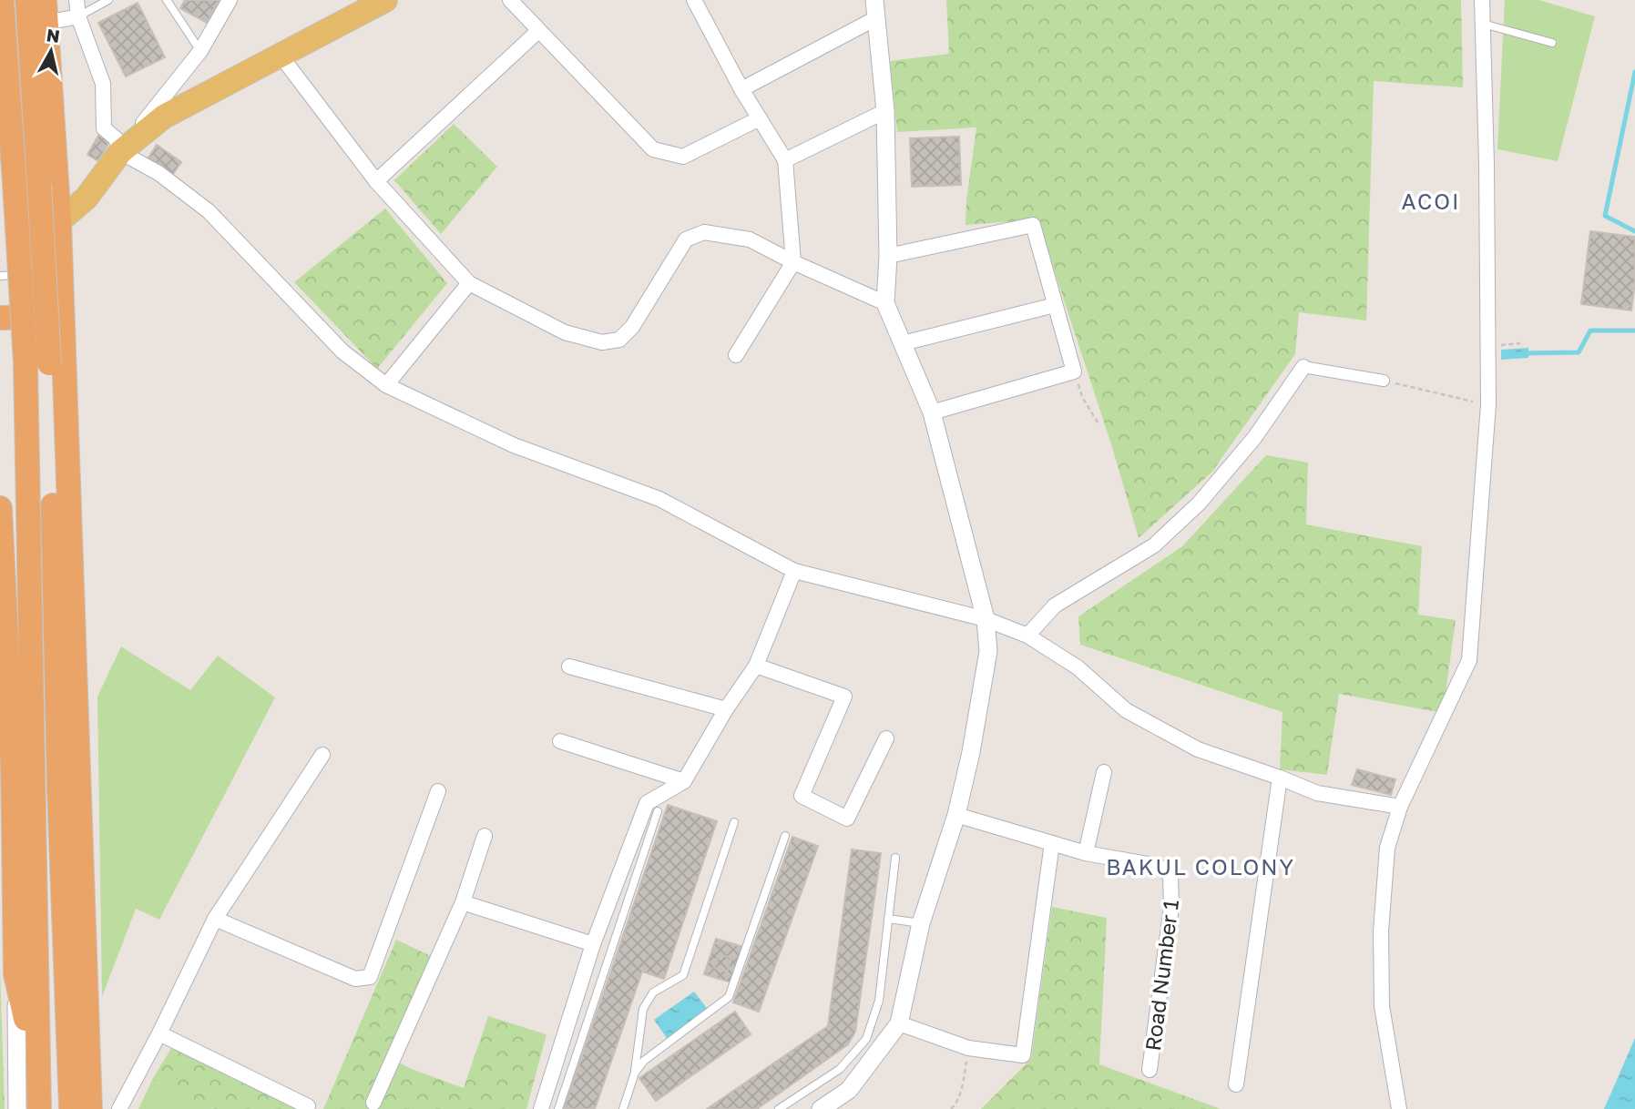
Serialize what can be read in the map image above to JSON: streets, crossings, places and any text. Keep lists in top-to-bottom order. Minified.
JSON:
{"streets":{"street":["Road Number 1"]},"districts":["ACOI","BAKUL COLONY"],"north":"top"}
